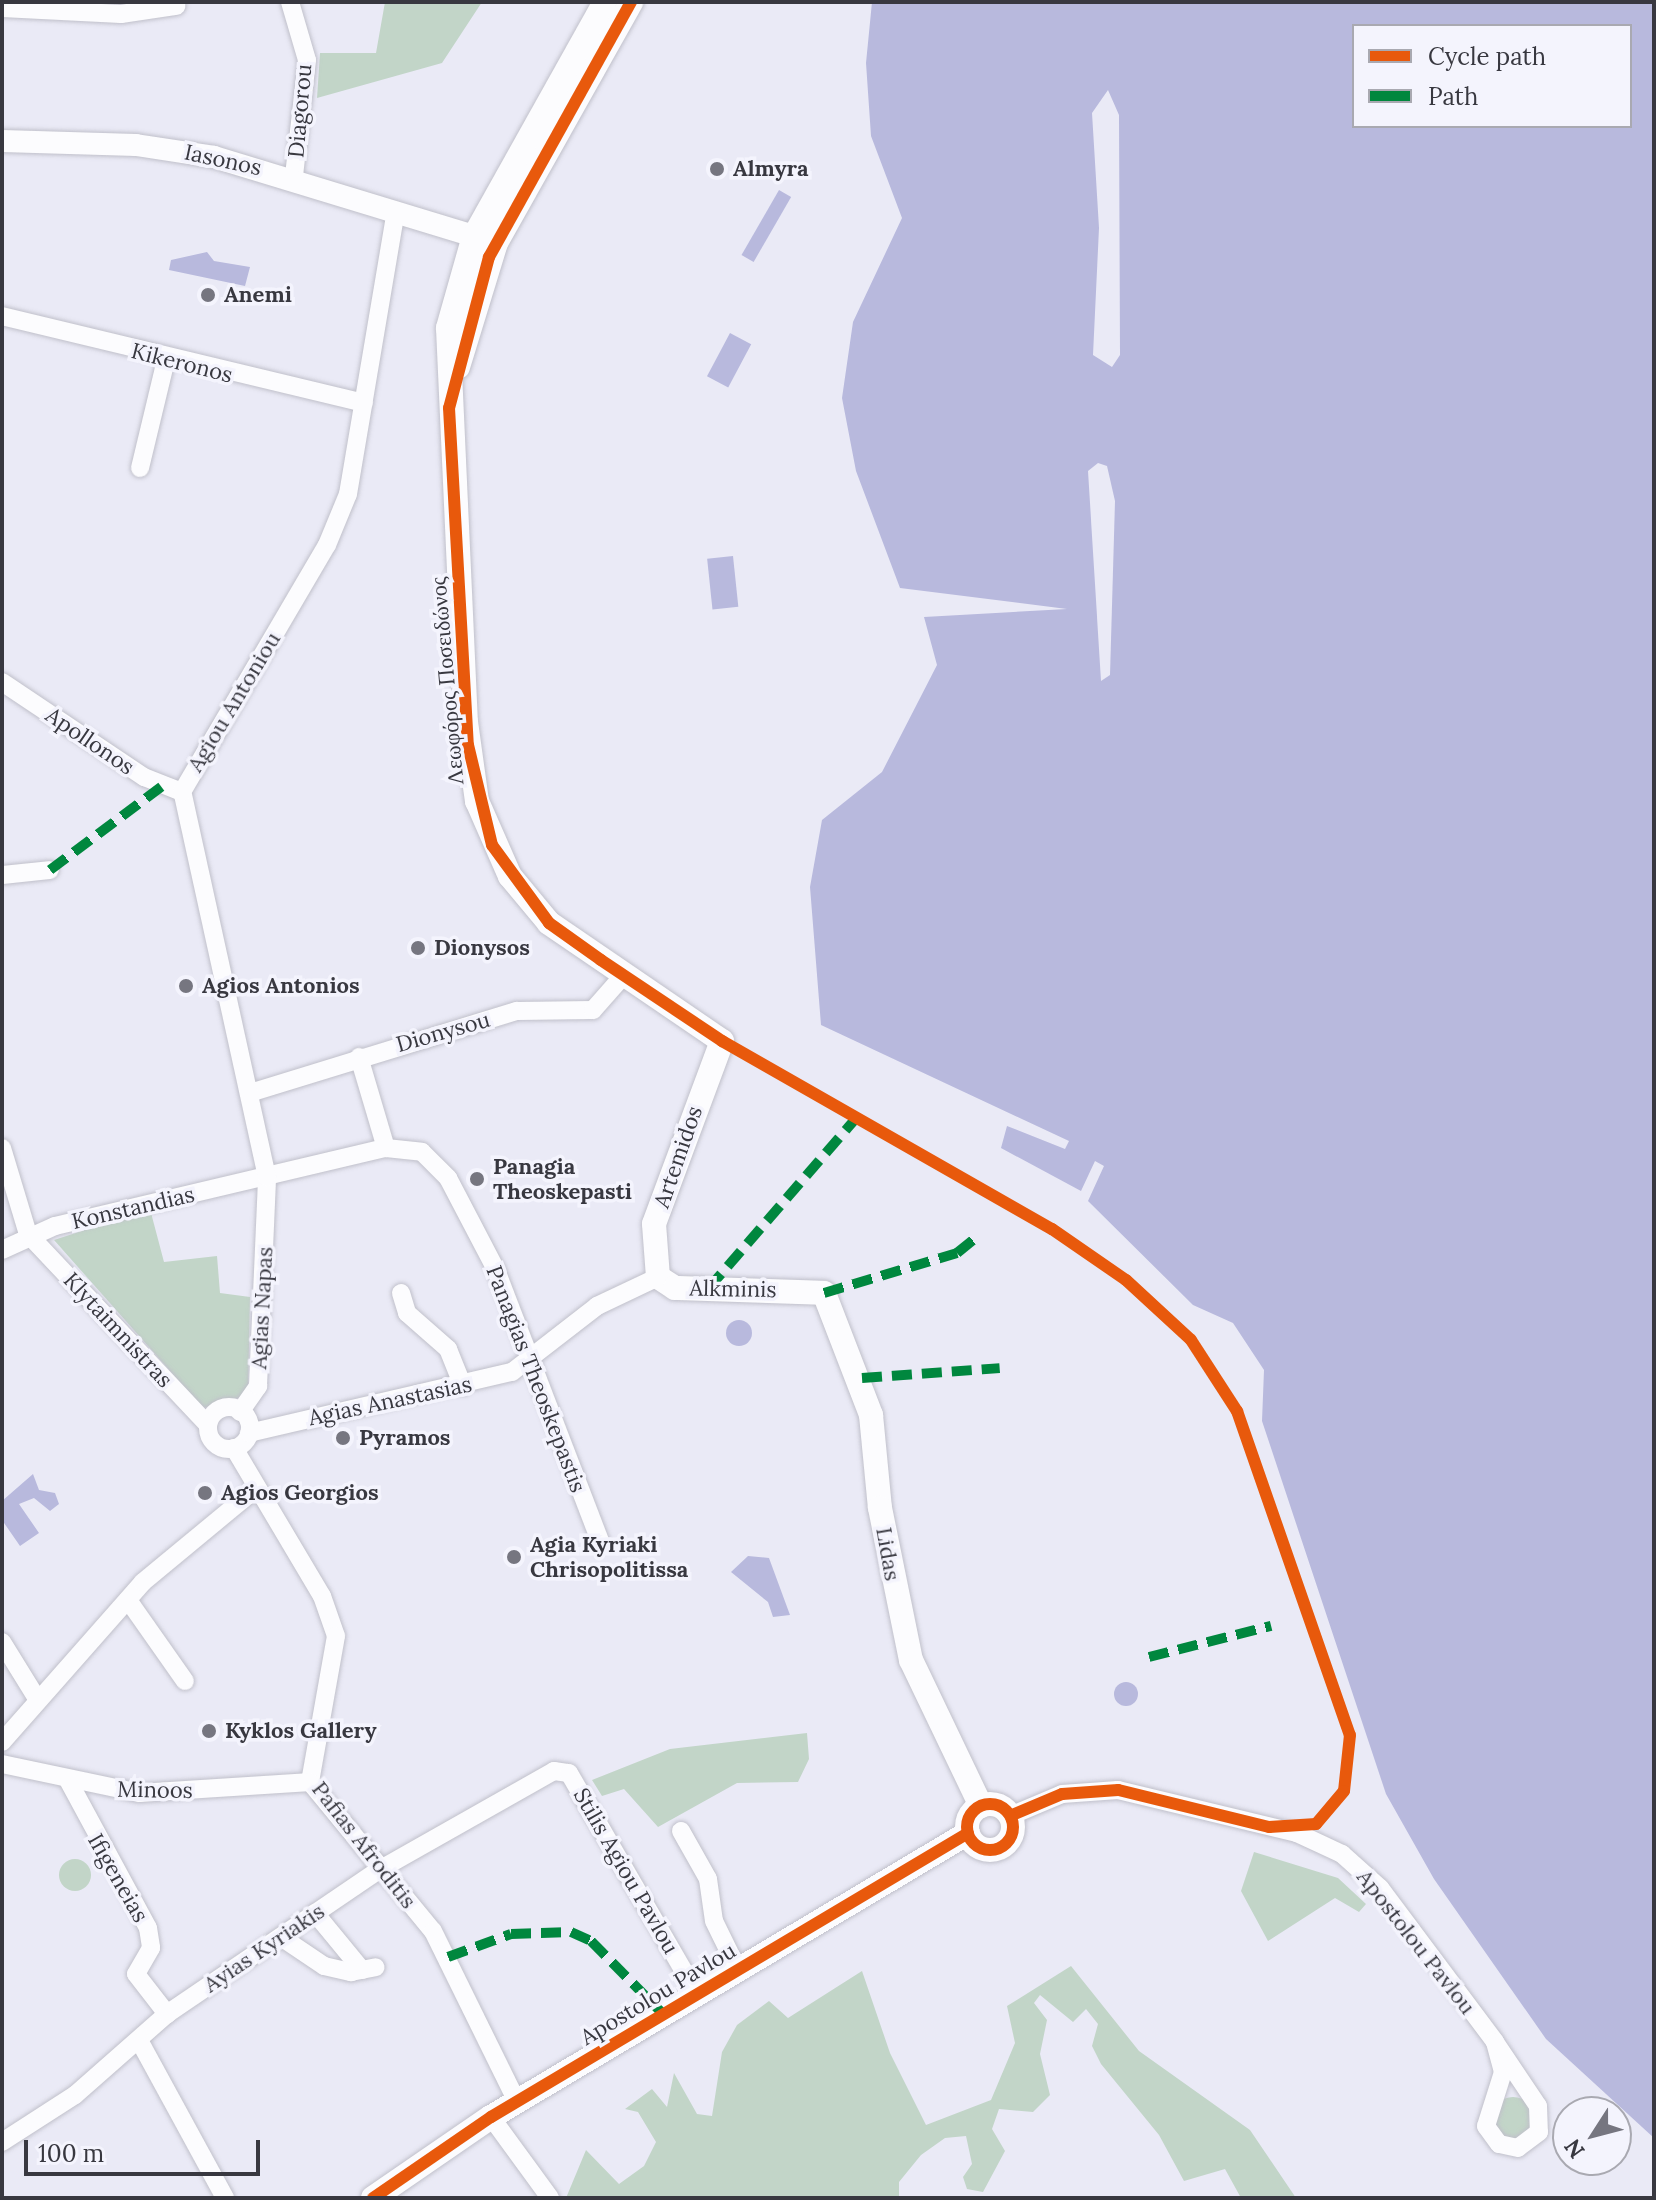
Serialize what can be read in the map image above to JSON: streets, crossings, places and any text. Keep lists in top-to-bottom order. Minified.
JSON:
{"streets":{"main road":["Λεωφόρος Ποσειδώνος","Artemidos","Alkminis","Lidas","Apostolou Pavlou"],"street":["Diagorou","Iasonos","Kikeronos","Agiou Antoniou","Apollonos","Dionysou","Konstandias","Agias Napas","Klytaimnistras","Panagias Theoskepastis","Agias Anastasias","Minoos","Pafias Afroditis","Stilis Agiou Pavlou","Ifigeneias","Ayias Kyriakis"]},"crossings":[["Diagorou","Iasonos"],["Iasonos","Λεωφόρος Ποσειδώνος"],["Iasonos","Agiou Antoniou"],["Kikeronos","Agiou Antoniou"],["Λεωφόρος Ποσειδώνος","Dionysou"],["Λεωφόρος Ποσειδώνος","Artemidos"],["Agiou Antoniou","Apollonos"],["Agiou Antoniou","Dionysou"],["Agiou Antoniou","Konstandias"],["Agiou Antoniou","Agias Napas"],["Agiou Antoniou","Panagias Theoskepastis"],["Artemidos","Alkminis"],["Konstandias","Klytaimnistras"],["Konstandias","Panagias Theoskepastis"],["Alkminis","Panagias Theoskepastis"],["Alkminis","Agias Anastasias"],["Alkminis","Lidas"],["Agias Napas","Klytaimnistras"],["Agias Napas","Agias Anastasias"],["Agias Napas","Pafias Afroditis"],["Klytaimnistras","Agias Anastasias"],["Klytaimnistras","Pafias Afroditis"],["Panagias Theoskepastis","Agias Anastasias"],["Agias Anastasias","Pafias Afroditis"],["Lidas","Apostolou Pavlou"],["Minoos","Pafias Afroditis"],["Minoos","Ifigeneias"],["Pafias Afroditis","Apostolou Pavlou"],["Pafias Afroditis","Ayias Kyriakis"],["Stilis Agiou Pavlou","Apostolou Pavlou"],["Stilis Agiou Pavlou","Ayias Kyriakis"],["Ifigeneias","Ayias Kyriakis"]],"places":["Almyra","Anemi","Dionysos","Agios Antonios","Panagia Theoskepasti","Pyramos","Agios Georgios","Agia Kyriaki Chrisopolitissa","Kyklos Gallery"],"legend":["Cycle path","Path"],"scale_bar":"100 m","north":"bottom left"}
